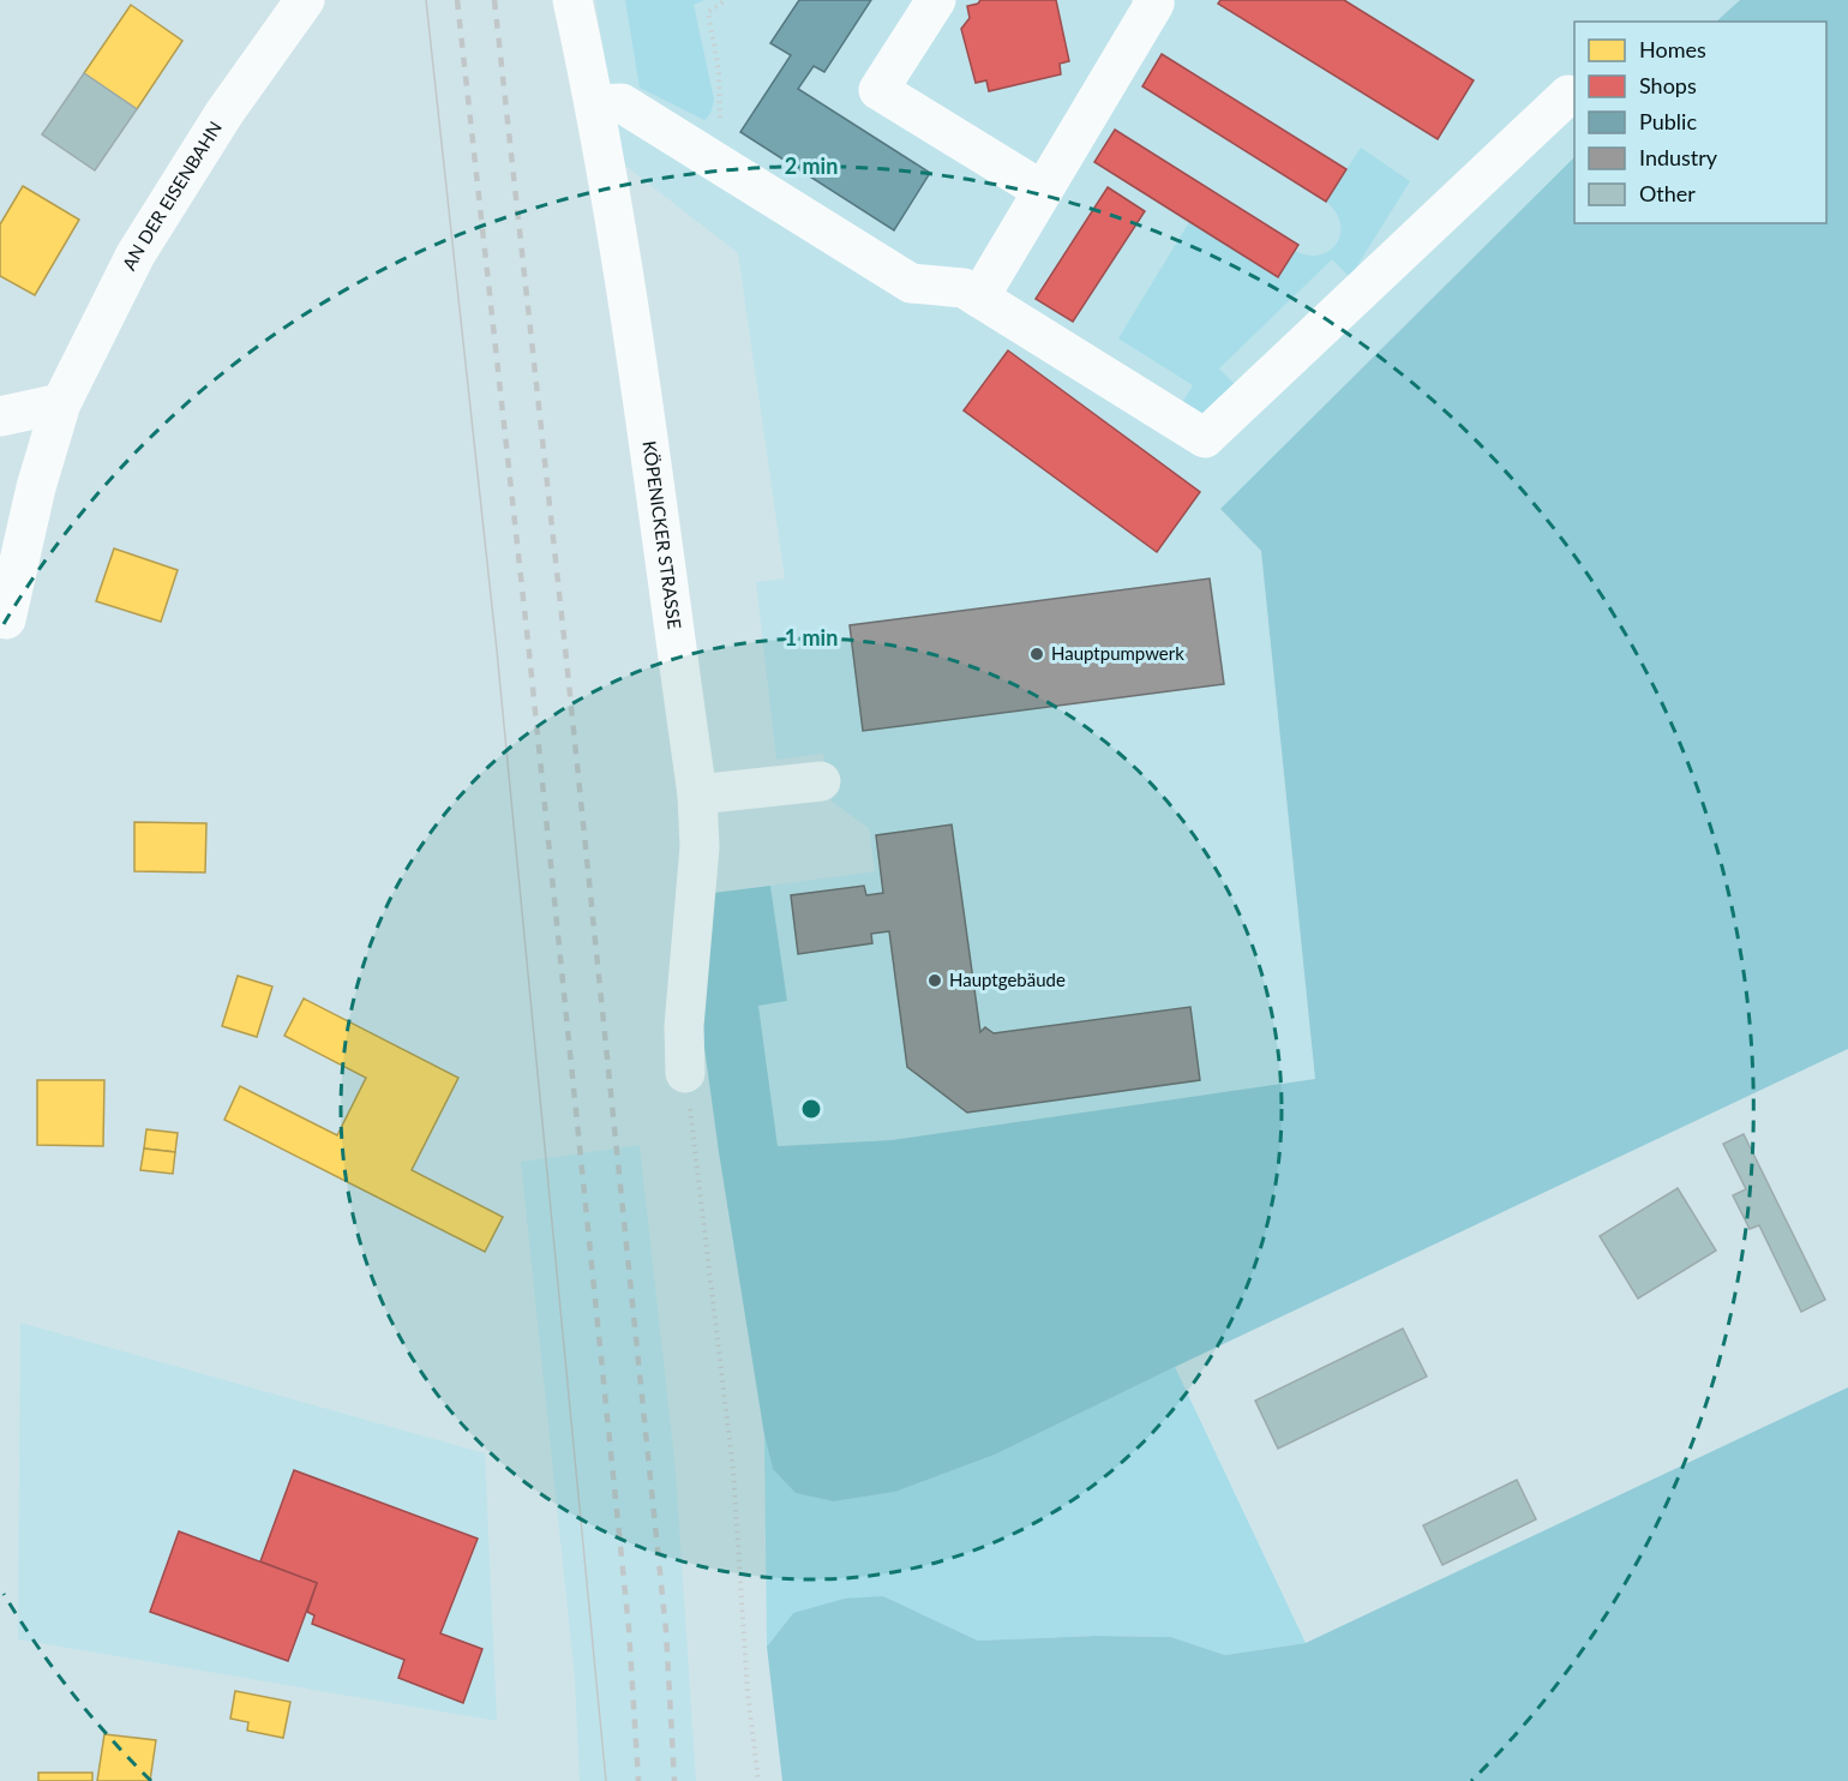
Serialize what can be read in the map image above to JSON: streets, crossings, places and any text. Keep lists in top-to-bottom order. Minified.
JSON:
{"streets":{"street":["AN DER EISENBAHN","KÖPENICKER STRASSE"]},"places":["Hauptpumpwerk","Hauptgebäude"],"legend":["Homes","Shops","Public","Industry","Other"],"rings":["2 min","1 min"]}
